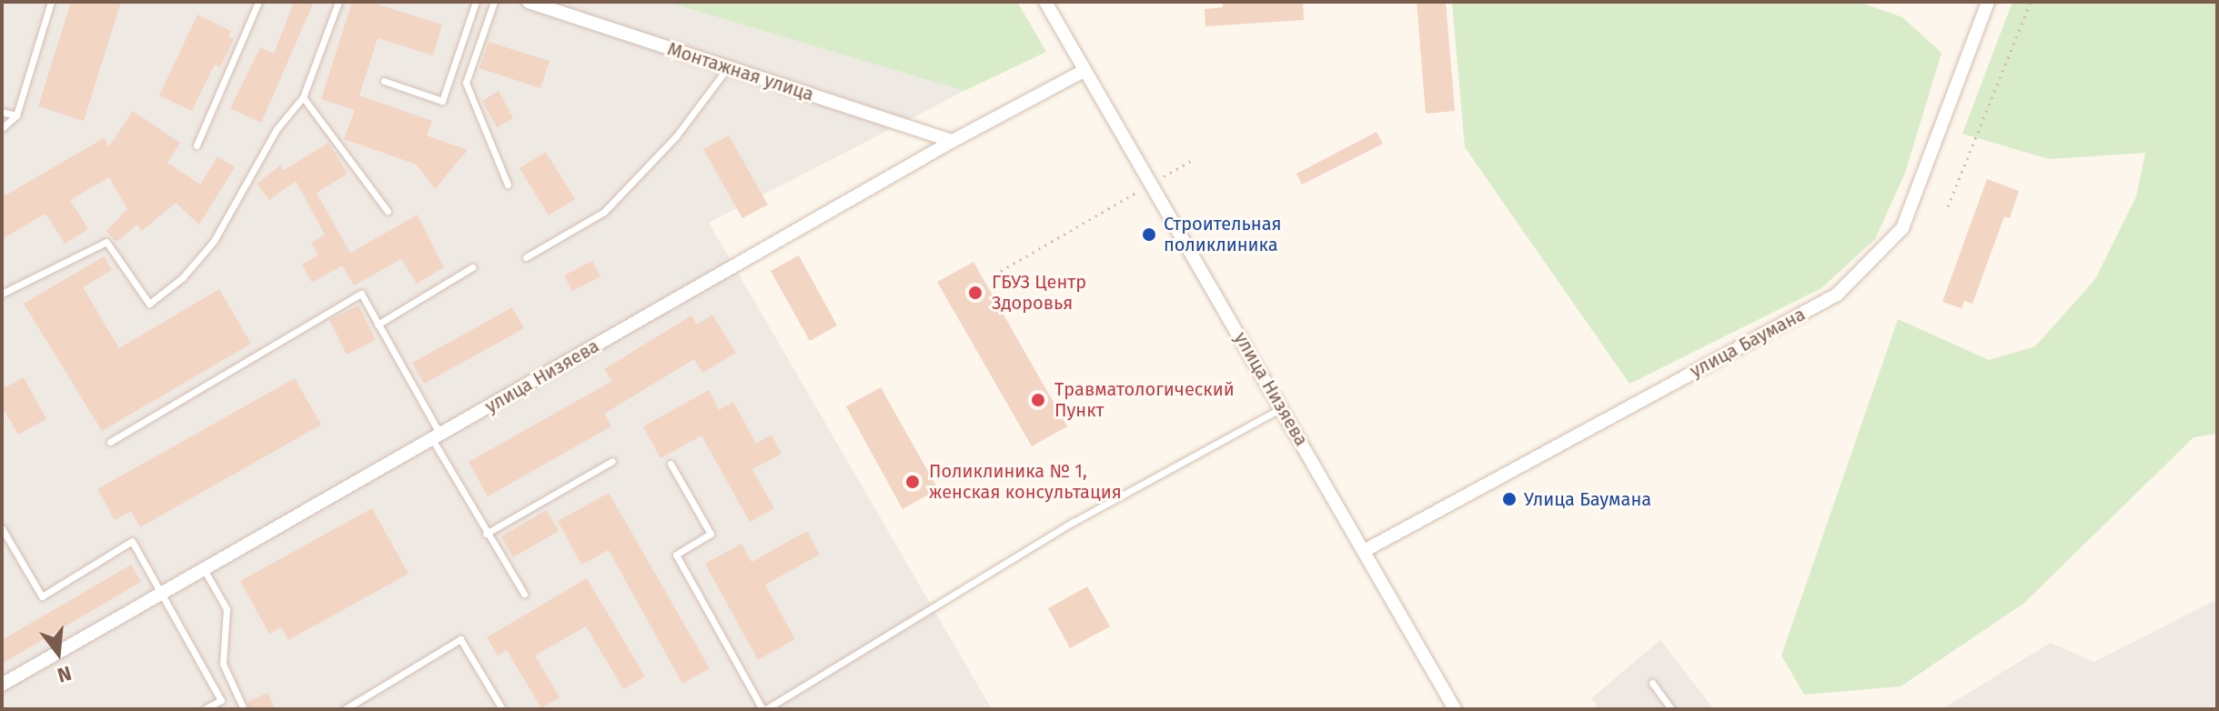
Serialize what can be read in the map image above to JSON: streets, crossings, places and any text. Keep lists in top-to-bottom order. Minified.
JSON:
{"streets":{"street":["Монтажная улица","улица Баумана","улица Низяева"]},"crossings":[["Монтажная улица","улица Низяева"],["улица Баумана","улица Низяева"]],"places":["Строительная поликлиника","ГБУЗ Центр Здоровья","Травматологический Пункт","Поликлиника № 1, женская консультация","Улица Баумана"],"north":"bottom"}
